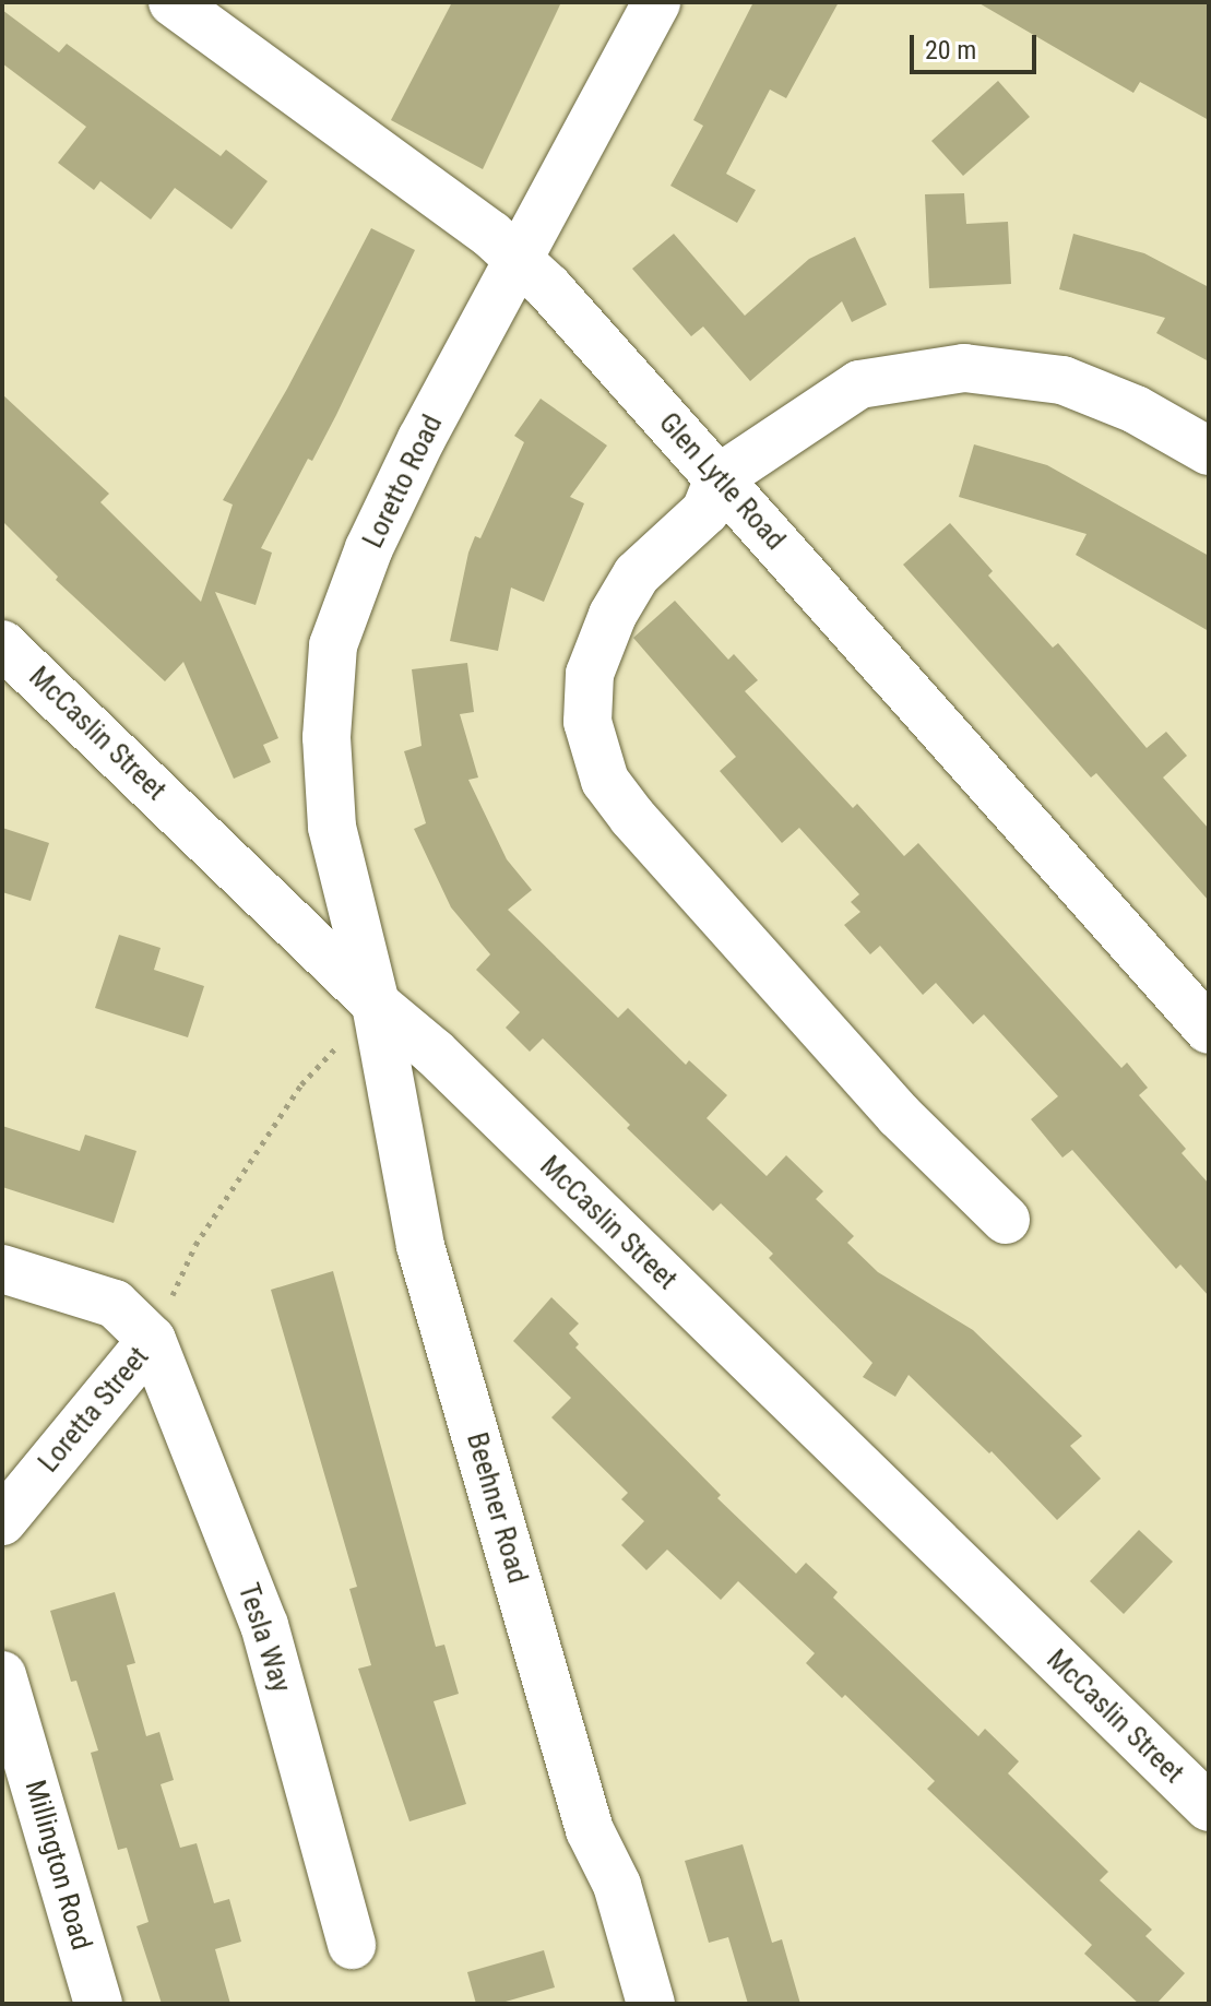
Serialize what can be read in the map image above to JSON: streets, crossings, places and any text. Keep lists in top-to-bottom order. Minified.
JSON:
{"streets":{"street":["Loretto Road","Glen Lytle Road","McCaslin Street","Loretta Street","Beehner Road","Tesla Way","Millington Road"]},"crossings":[["Loretto Road","Glen Lytle Road"],["Loretto Road","McCaslin Street"],["Loretto Road","Beehner Road"],["McCaslin Street","Beehner Road"],["Loretta Street","Tesla Way"]],"scale_bar":"20 m"}
